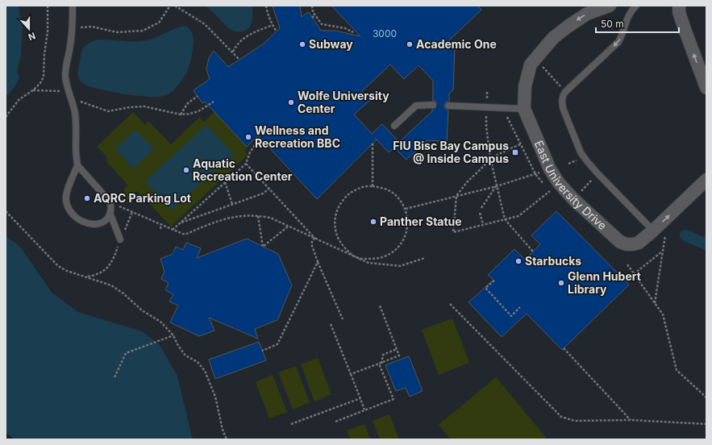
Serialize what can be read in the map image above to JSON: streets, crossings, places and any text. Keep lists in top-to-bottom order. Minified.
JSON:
{"streets":{"street":["East University Drive"]},"places":{"other":["Subway","Academic One","Wolfe University Center","Wellness and Recreation BBC","Aquatic Recreation Center","AQRC Parking Lot","Panther Statue","Starbucks","Glenn Hubert Library"],"transit":["FIU Bisc Bay Campus @ Inside Campus"]},"house_numbers":["3000"],"scale_bar":"50 m","north":"bottom"}
